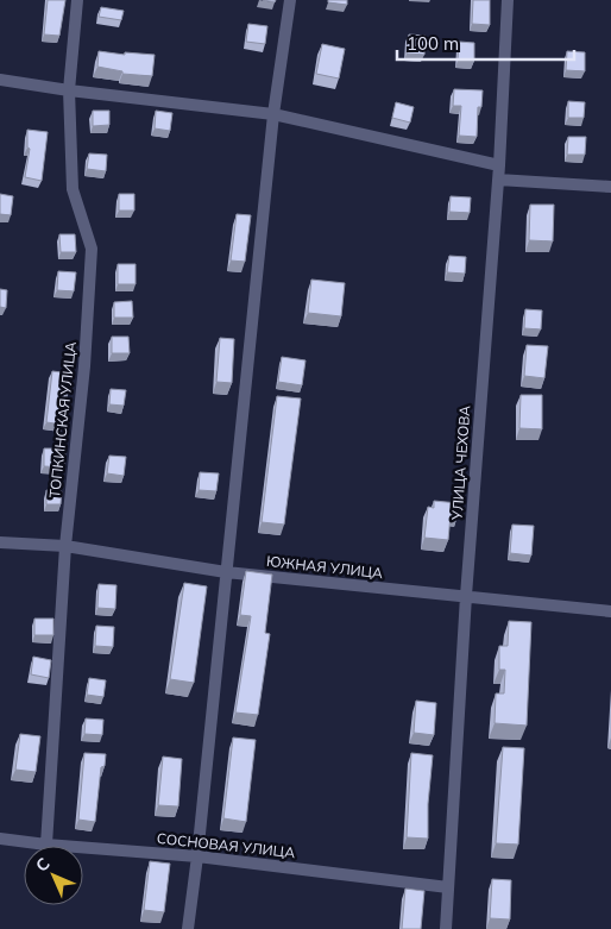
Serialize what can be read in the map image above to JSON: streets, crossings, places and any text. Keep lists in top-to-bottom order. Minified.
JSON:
{"streets":{"street":["ТОПКИНСКАЯ УЛИЦА","УЛИЦА ЧЕХОВА","ЮЖНАЯ УЛИЦА","СОСНОВАЯ УЛИЦА"]},"crossings":[["ТОПКИНСКАЯ УЛИЦА","ЮЖНАЯ УЛИЦА"],["ТОПКИНСКАЯ УЛИЦА","СОСНОВАЯ УЛИЦА"],["УЛИЦА ЧЕХОВА","ЮЖНАЯ УЛИЦА"],["УЛИЦА ЧЕХОВА","СОСНОВАЯ УЛИЦА"]],"scale_bar":"100 m","north":"top left"}
